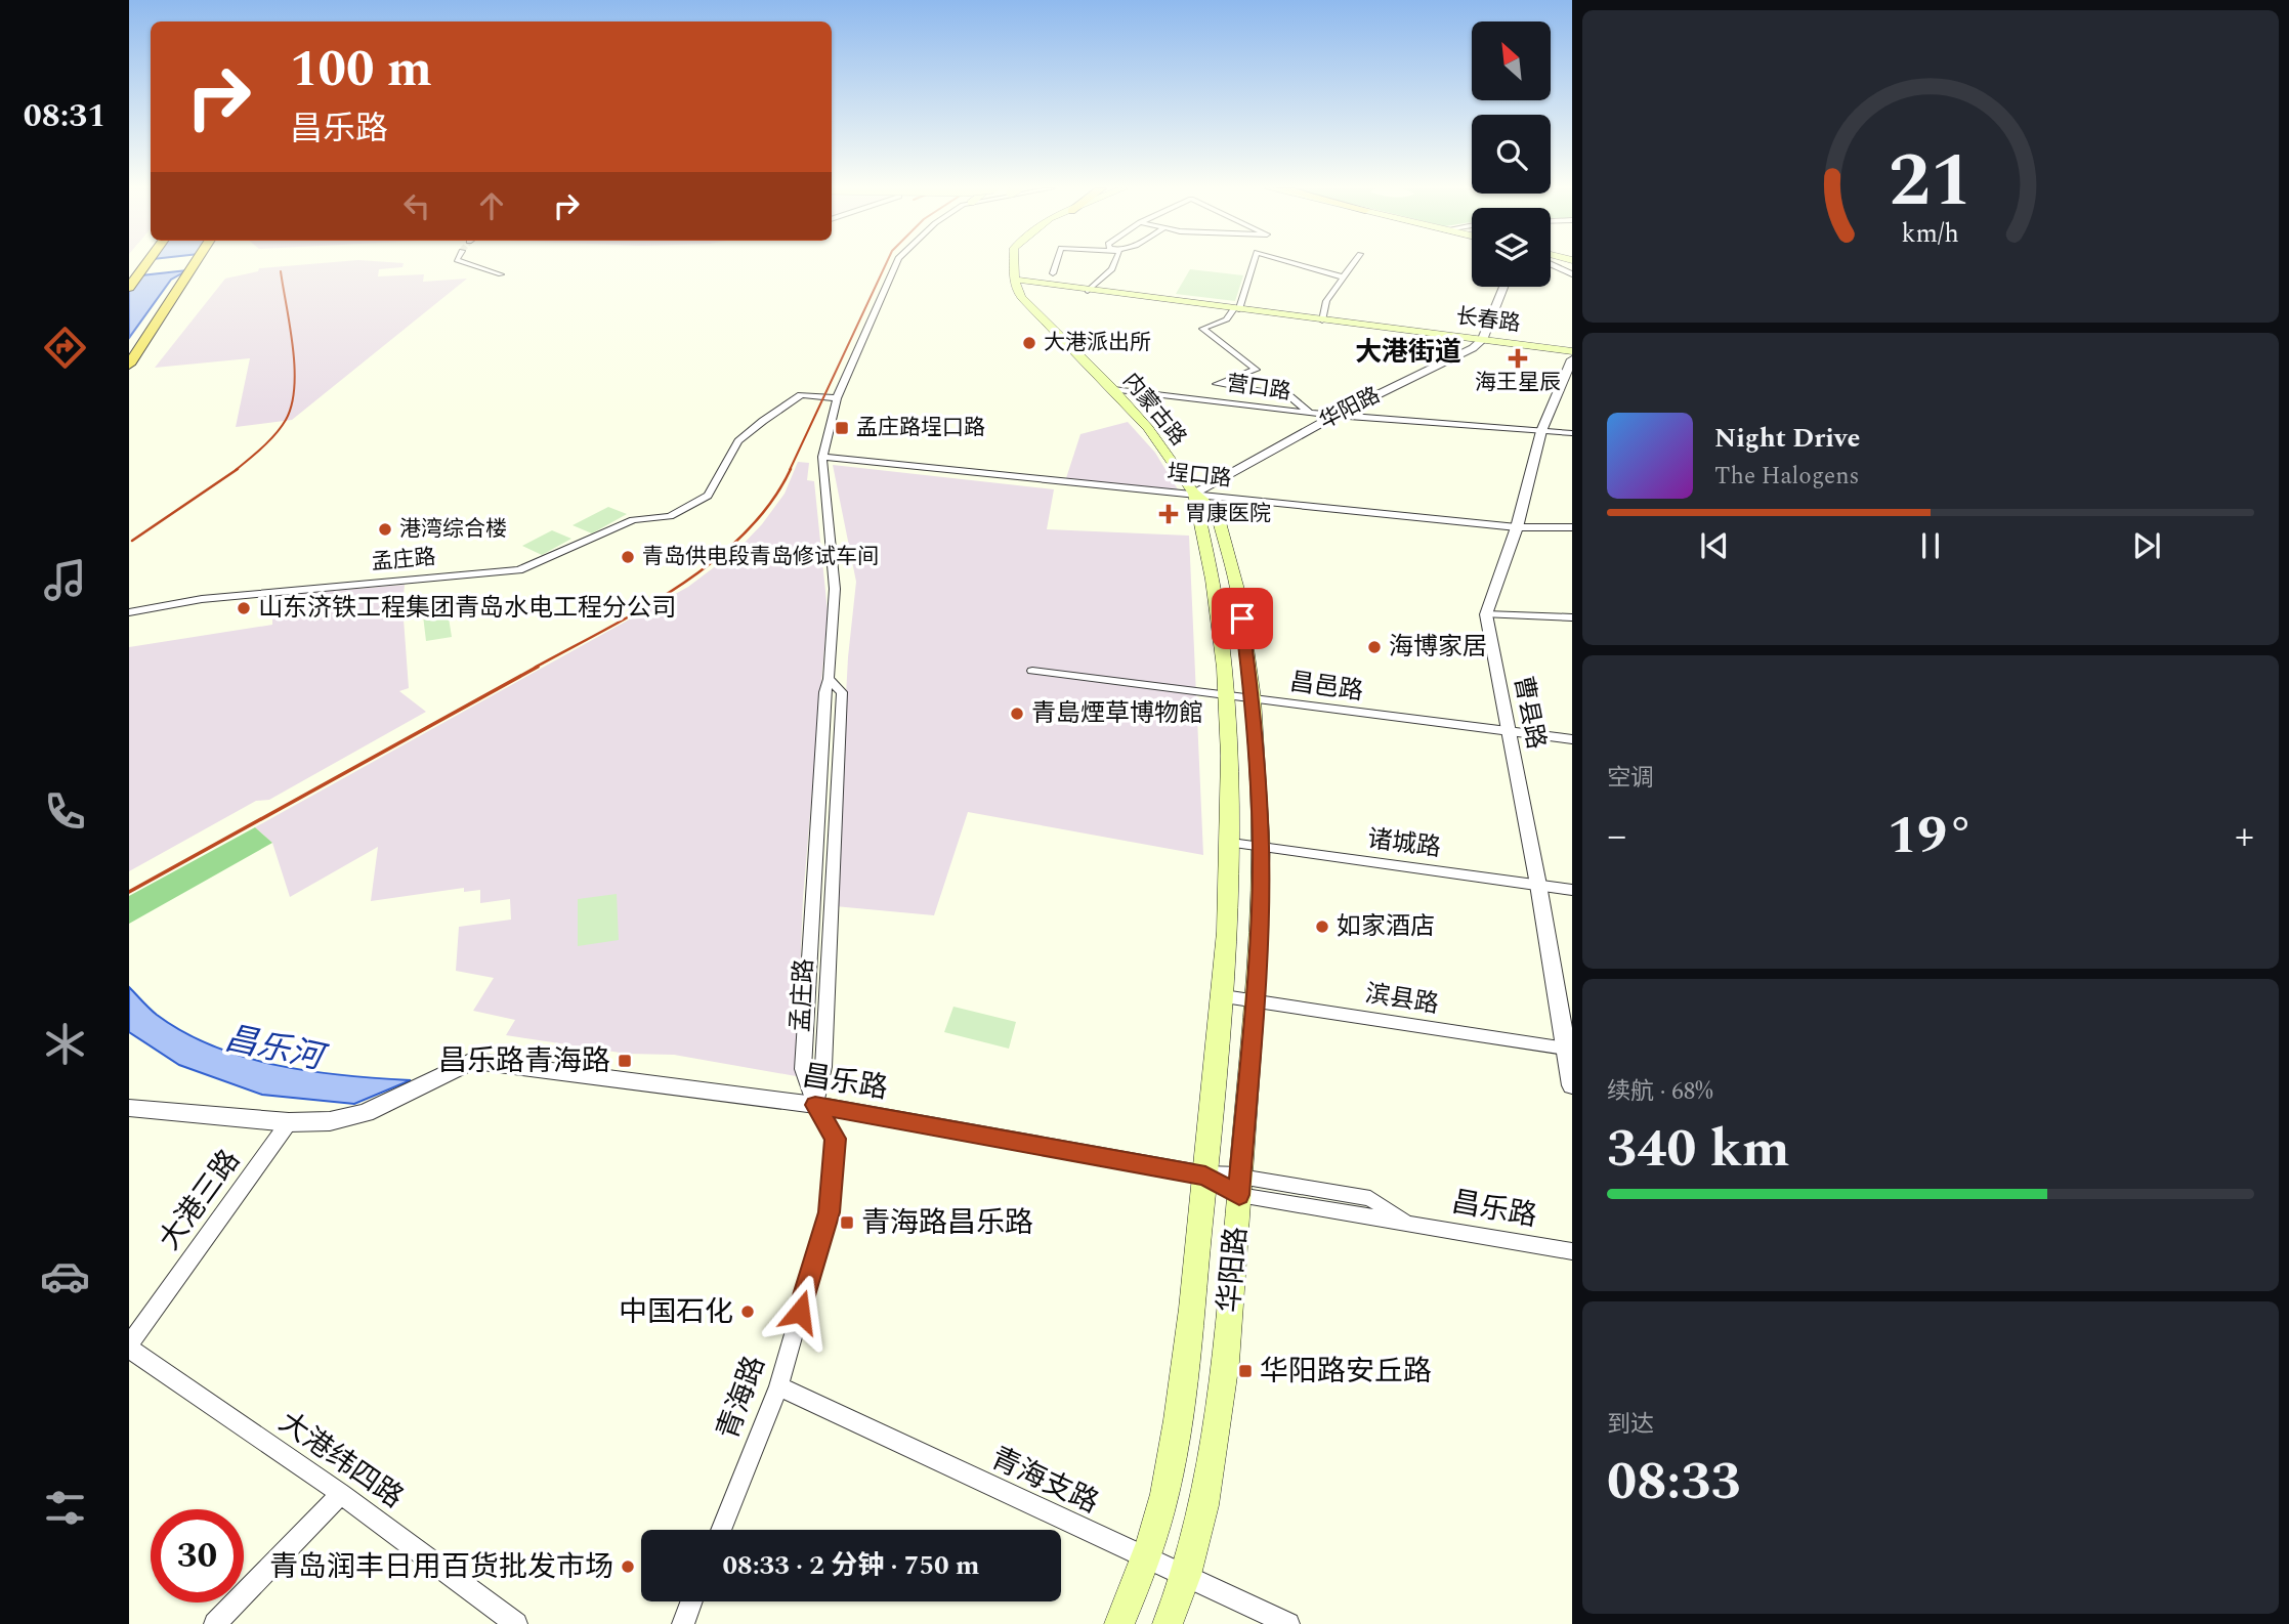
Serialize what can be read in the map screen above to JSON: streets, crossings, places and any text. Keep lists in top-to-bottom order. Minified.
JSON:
{"streets":{"main road":["长春路","华阳路","内蒙古路"],"street":["营口路","埕口路","孟庄路","昌邑路","曹县路","诸城路","滨县路","昌乐路","大港三路","青海路","大港纬四路","青海支路"]},"crossings":[["长春路","华阳路"],["长春路","内蒙古路"],["营口路","华阳路"],["营口路","内蒙古路"],["华阳路","内蒙古路"],["华阳路","埕口路"],["华阳路","昌邑路"],["华阳路","诸城路"],["华阳路","滨县路"],["华阳路","昌乐路"],["华阳路","青海支路"],["内蒙古路","埕口路"],["埕口路","孟庄路"],["孟庄路","昌乐路"],["孟庄路","青海路"],["昌邑路","曹县路"],["曹县路","诸城路"],["曹县路","滨县路"],["昌乐路","大港三路"],["昌乐路","青海路"],["大港三路","大港纬四路"],["青海路","青海支路"]],"districts":["大港街道"],"water":["昌乐河"],"places":{"other":["大港派出所","港湾综合楼","青岛供电段青岛修试车间","山东济铁工程集团青岛水电工程分公司","海博家居","青島煙草博物館","如家酒店","中国石化","青岛润丰日用百货批发市场"],"health":["海王星辰","胃康医院"],"transit":["孟庄路埕口路","昌乐路青海路","青海路昌乐路","华阳路安丘路"]},"north":"top left","page":{"tabs":"08:31","turn":["100 m","昌乐路"],"song":["Night Drive","The Halogens"],"tile":["空调",["续航 · 68%","340 km"],["到达","08:33"]],"heat":["−","19°","+"],"limit":"30","trip":"08:33 · 2 分钟 · 750 m","gauge":["21","km/h"]}}
